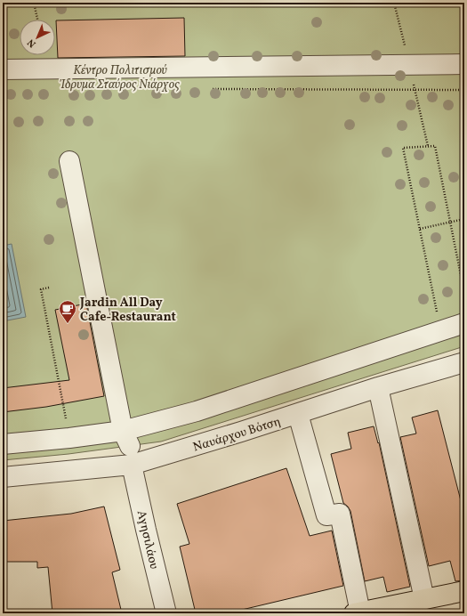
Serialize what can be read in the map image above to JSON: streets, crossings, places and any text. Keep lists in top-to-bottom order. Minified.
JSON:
{"streets":{"street":["Ναυάρχου Βότση","Αγησιλάου"]},"crossings":[["Ναυάρχου Βότση","Αγησιλάου"]],"parks":["Κέντρο Πολιτισμού Ίδρυμα Σταύρος Νιάρχος"],"places":{"cafe":["Jardin All Day Cafe-Restaurant"]},"north":"bottom left"}
